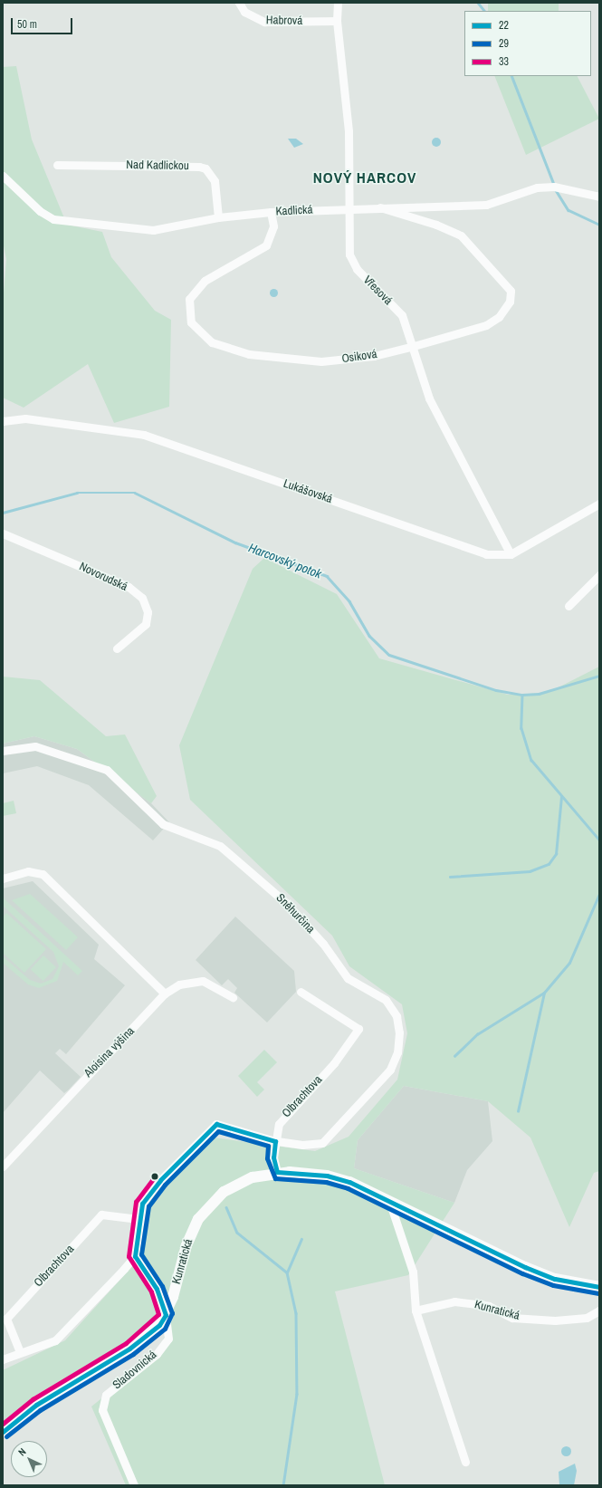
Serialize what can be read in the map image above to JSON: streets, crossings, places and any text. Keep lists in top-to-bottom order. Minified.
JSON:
{"streets":{"street":["Habrová","Nad Kadlickou","Kadlická","Vřesová","Osiková","Lukášovská","Novorudská","Sněhurčina","Aloisina výšina","Olbrachtova","Kunratická","Sladovnická"]},"crossings":[["Habrová","Vřesová"],["Nad Kadlickou","Kadlická"],["Kadlická","Vřesová"],["Kadlická","Osiková"],["Vřesová","Osiková"],["Vřesová","Lukášovská"],["Sněhurčina","Olbrachtova"],["Olbrachtova","Kunratická"],["Kunratická","Sladovnická"]],"districts":["NOVÝ HARCOV"],"water":["Harcovský potok"],"lines":["transit line 22","transit line 29","transit line 33"],"legend":["22","29","33"],"scale_bar":"50 m","north":"top left"}
